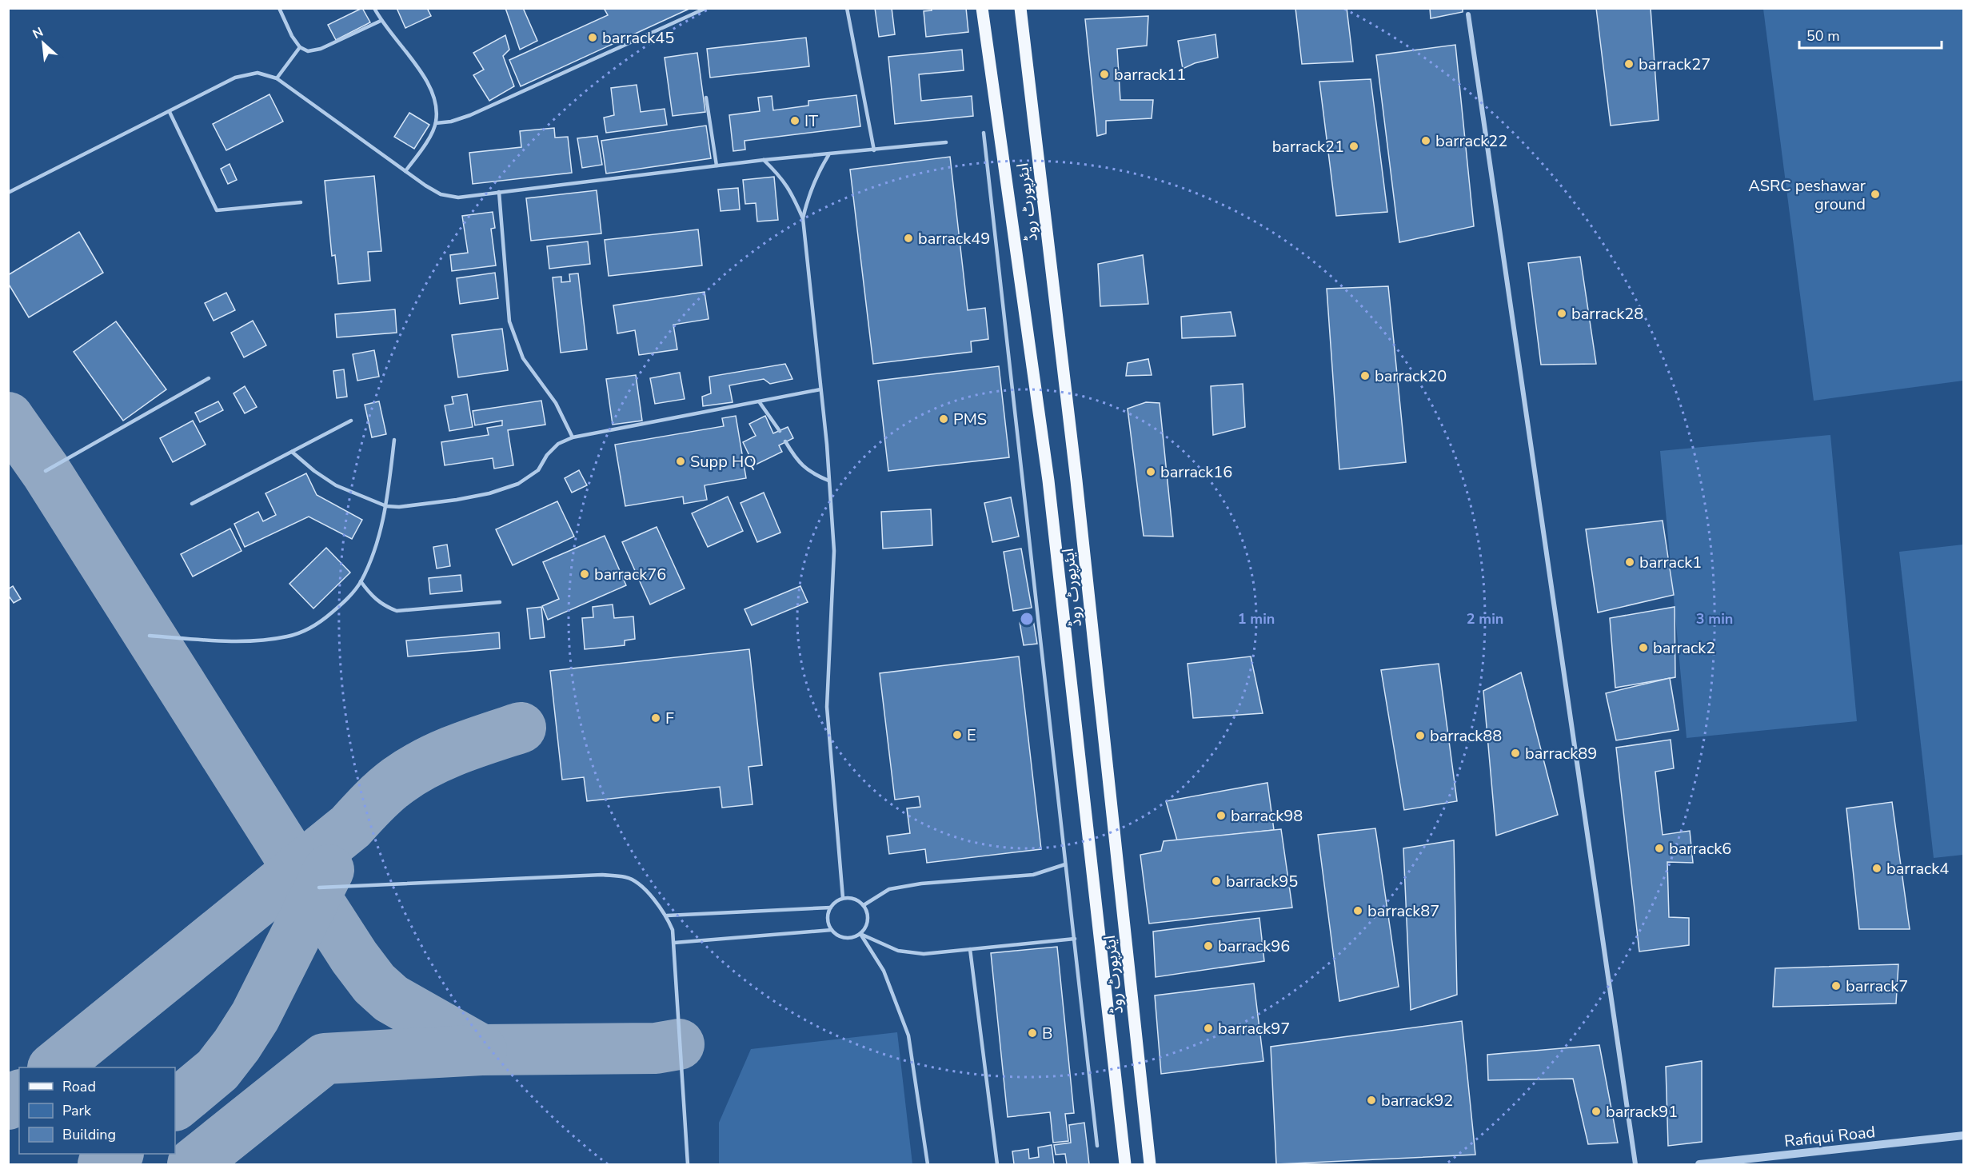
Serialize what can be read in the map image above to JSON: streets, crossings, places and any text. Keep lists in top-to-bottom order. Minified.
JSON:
{"streets":{"main road":["ایئرپورٹ روڈ"],"street":["Rafiqui Road"]},"places":["barrack45","barrack27","barrack11","IT","barrack22","barrack21","ASRC peshawar ground","barrack49","barrack28","barrack20","PMS","Supp HQ","barrack16","barrack1","barrack76","barrack2","F","E","barrack88","barrack89","barrack98","barrack6","barrack4","barrack95","barrack87","barrack96","barrack7","barrack97","B","barrack92","barrack91"],"legend":["Road","Park","Building"],"scale_bar":"50 m","north":"top left","rings":["1 min","2 min","3 min"]}
